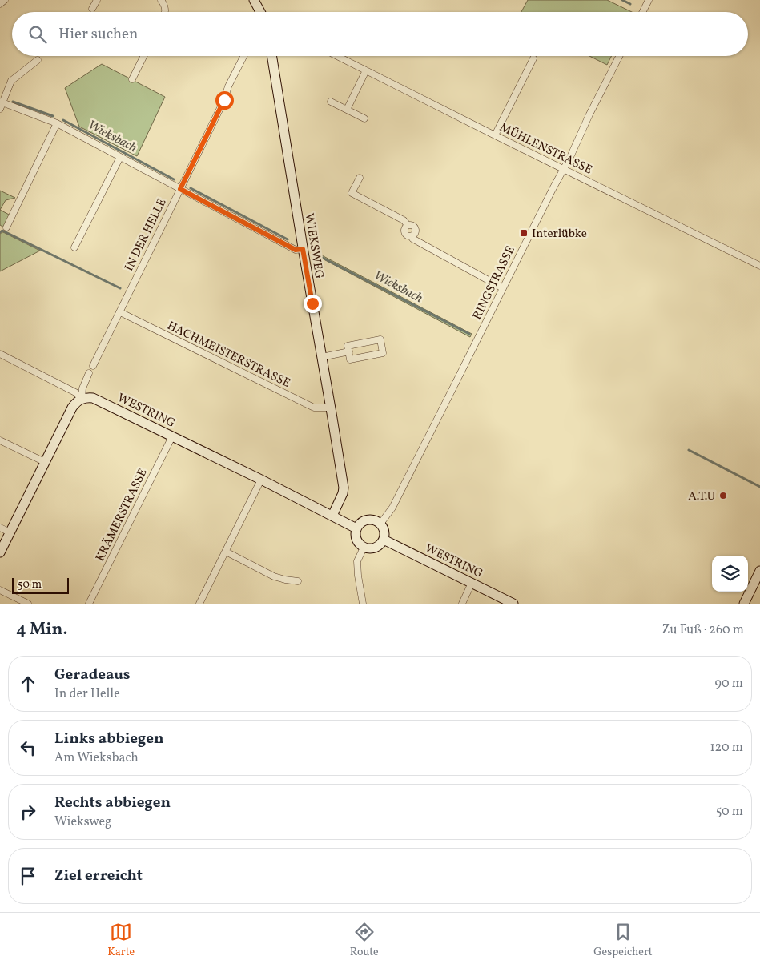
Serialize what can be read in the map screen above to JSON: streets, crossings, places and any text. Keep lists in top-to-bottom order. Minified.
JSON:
{"streets":{"main road":["WIEKSWEG","WESTRING"],"street":["MÜHLENSTRASSE","IN DER HELLE","RINGSTRASSE","HACHMEISTERSTRASSE","KRÄMERSTRASSE"]},"crossings":[["MÜHLENSTRASSE","RINGSTRASSE"],["IN DER HELLE","HACHMEISTERSTRASSE"],["WIEKSWEG","HACHMEISTERSTRASSE"],["WIEKSWEG","WESTRING"],["RINGSTRASSE","WESTRING"],["WESTRING","KRÄMERSTRASSE"]],"water":["Wieksbach"],"places":{"transit":["Interlübke"],"other":["A.T.U"]},"scale_bar":"50 m","page":{"search":"Hier suchen","scale":"50 m","heading":["4 Min.","Zu Fuß · 260 m"],"list":[["Geradeaus","In der Helle","90 m"],["Links abbiegen","Am Wieksbach","120 m"],["Rechts abbiegen","Wieksweg","50 m"],"Ziel erreicht"],"nav":["Karte","Route","Gespeichert"]}}
